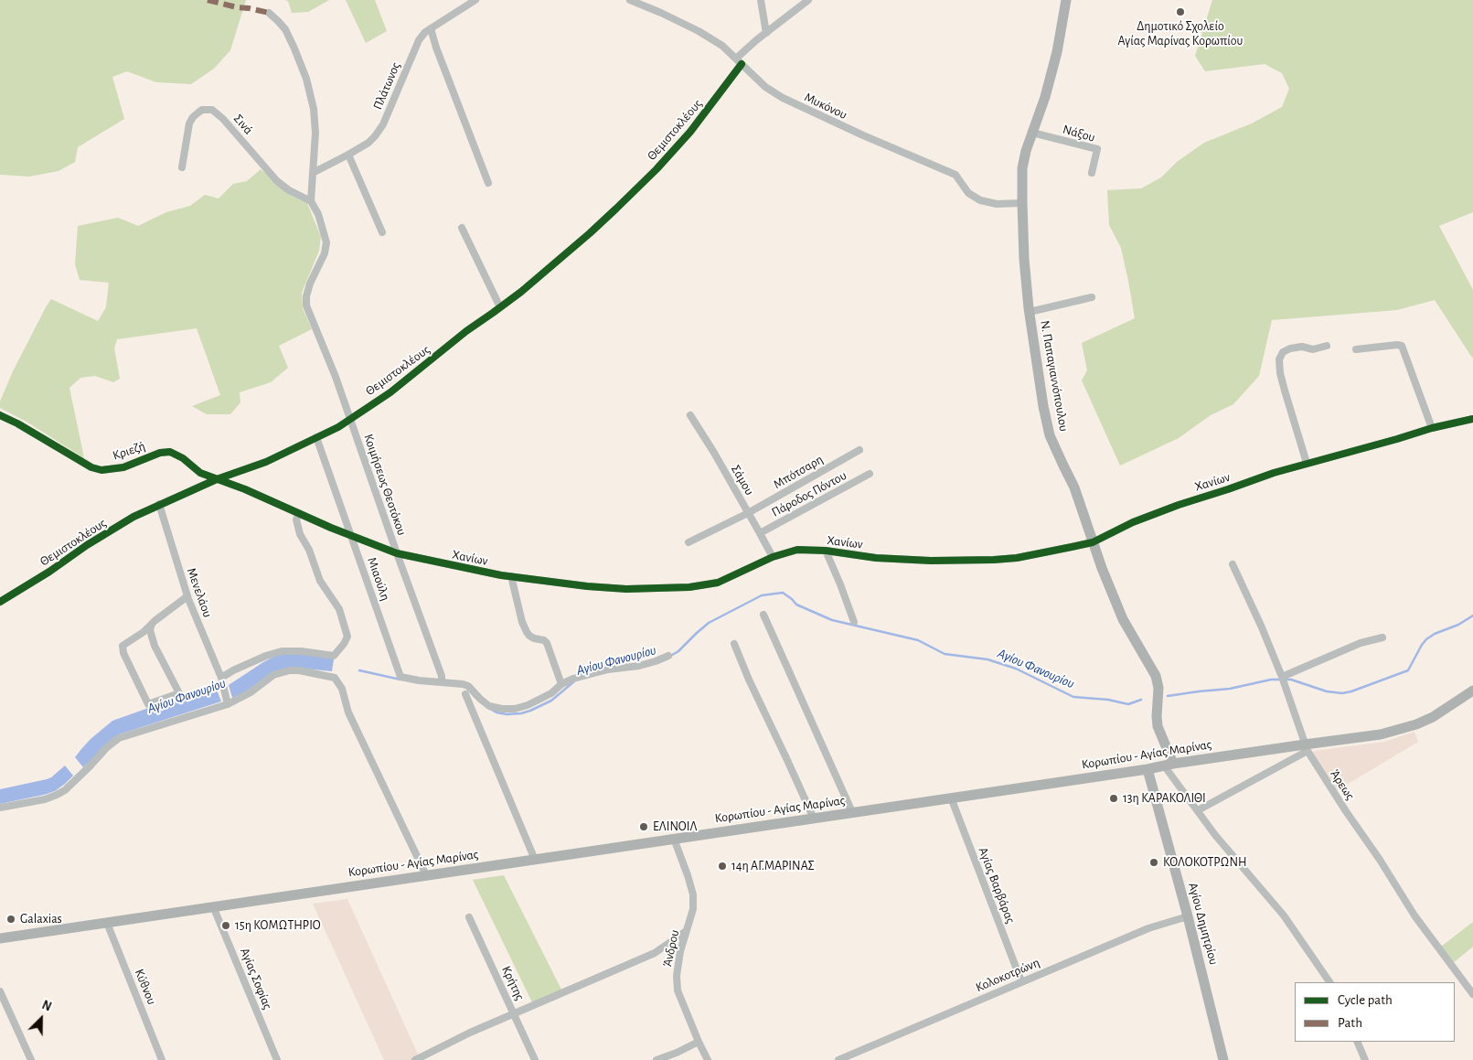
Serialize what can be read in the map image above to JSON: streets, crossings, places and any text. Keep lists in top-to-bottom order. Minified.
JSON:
{"streets":{"main road":["Ν. Παπαγιαννόπουλου","Κορωπίου - Αγίας Μαρίνας","Αγίου Δημητρίου"],"street":["Πλάτωνος","Μυκόνου","Σινά","Θεμιστοκλέους","Νάξου","Κριεζή","Μπότσαρη","Σάμου","Χανίων","Κοιμήσεως Θεοτόκου","Πάροδος Πόντου","Μιαούλη","Μενελάου","Άρεως","Αγίας Βαρβάρας","Άνδρου","Κολοκοτρώνη","Αγίας Σοφίας","Κρήτης","Κύθνου"]},"crossings":[["Πλάτωνος","Κοιμήσεως Θεοτόκου"],["Μυκόνου","Θεμιστοκλέους"],["Μυκόνου","Ν. Παπαγιαννόπουλου"],["Σινά","Κοιμήσεως Θεοτόκου"],["Θεμιστοκλέους","Κριεζή"],["Θεμιστοκλέους","Χανίων"],["Θεμιστοκλέους","Κοιμήσεως Θεοτόκου"],["Θεμιστοκλέους","Μιαούλη"],["Θεμιστοκλέους","Μενελάου"],["Νάξου","Ν. Παπαγιαννόπουλου"],["Ν. Παπαγιαννόπουλου","Χανίων"],["Ν. Παπαγιαννόπουλου","Κορωπίου - Αγίας Μαρίνας"],["Κριεζή","Χανίων"],["Μπότσαρη","Σάμου"],["Σάμου","Χανίων"],["Σάμου","Πάροδος Πόντου"],["Χανίων","Κοιμήσεως Θεοτόκου"],["Χανίων","Μιαούλη"],["Κοιμήσεως Θεοτόκου","Μιαούλη"],["Κορωπίου - Αγίας Μαρίνας","Άρεως"],["Κορωπίου - Αγίας Μαρίνας","Αγίας Βαρβάρας"],["Κορωπίου - Αγίας Μαρίνας","Αγίου Δημητρίου"],["Κορωπίου - Αγίας Μαρίνας","Άνδρου"],["Κορωπίου - Αγίας Μαρίνας","Αγίας Σοφίας"],["Κορωπίου - Αγίας Μαρίνας","Κύθνου"],["Αγίας Βαρβάρας","Κολοκοτρώνη"],["Αγίου Δημητρίου","Κολοκοτρώνη"]],"water":["Αγίου Φανουρίου"],"places":["Δημοτικό Σχολείο Αγίας Μαρίνας Κορωπίου","13η ΚΑΡΑΚΟΛΙΘΙ","ΕΛΙΝΟΙΛ","ΚΟΛΟΚΟΤΡΩΝΗ","14η ΑΓ.ΜΑΡΙΝΑΣ","Galaxias","15η ΚΟΜΩΤΗΡΙΟ"],"legend":["Cycle path","Path"],"north":"top right"}
